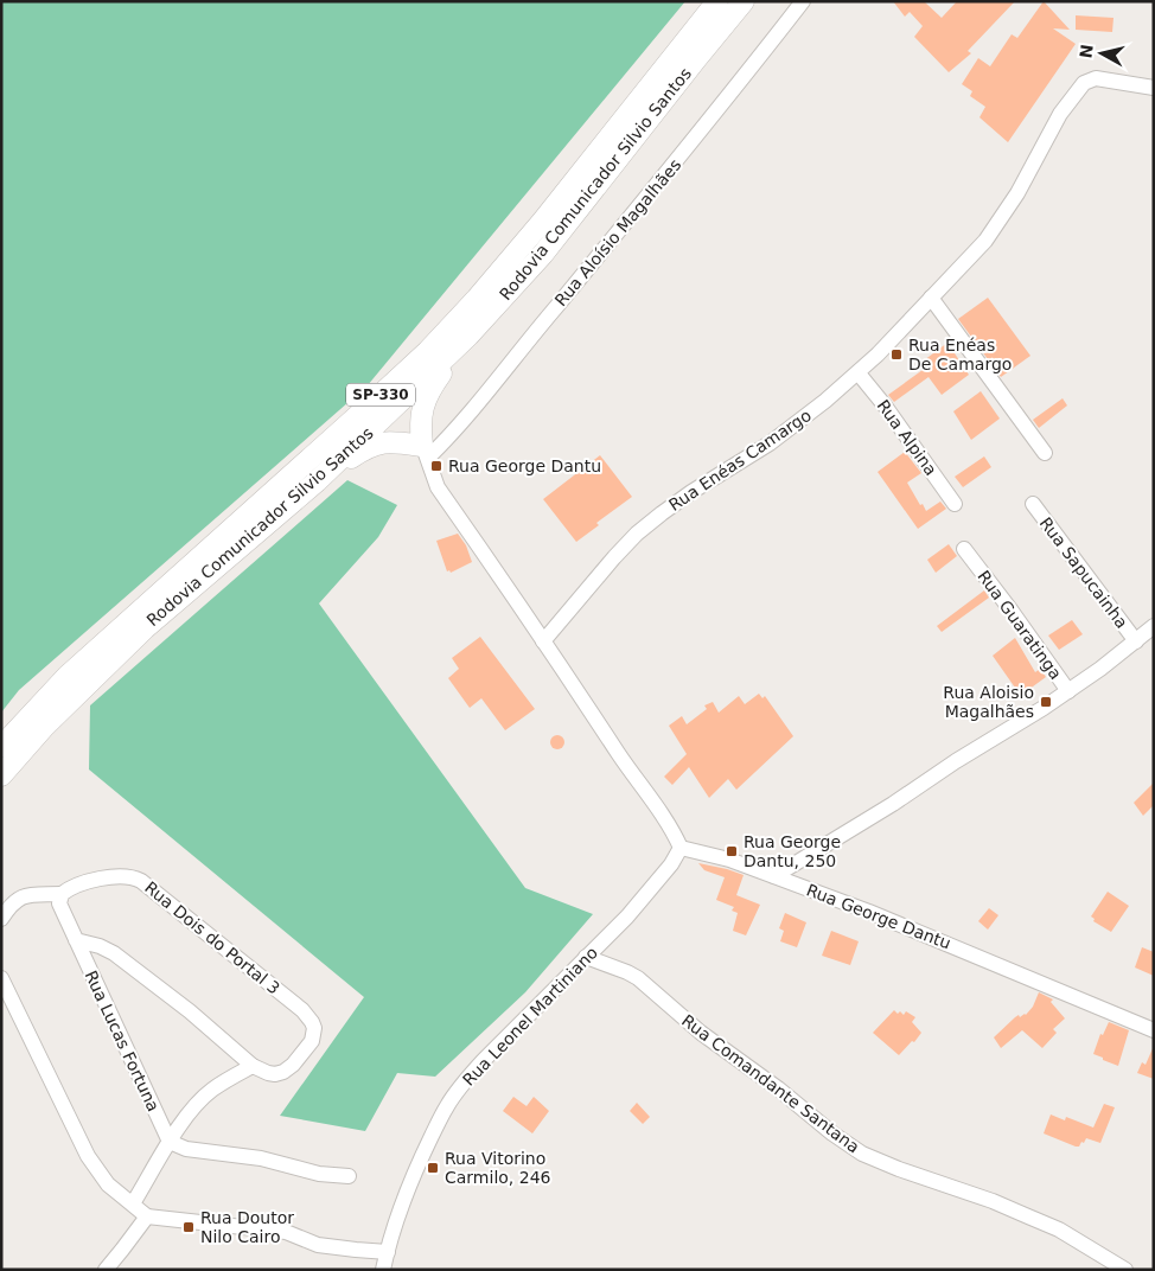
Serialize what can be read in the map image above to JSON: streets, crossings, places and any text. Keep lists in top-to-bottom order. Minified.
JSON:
{"streets":{"highway":["Rodovia Comunicador Silvio Santos","SP-330"],"street":["Rua Aloísio Magalhães","Rua Alpina","Rua Enéas Camargo","Rua Sapucainha","Rua Guaratinga","Rua George Dantu","Rua Dois do Portal 3","Rua Leonel Martiniano","Rua Lucas Fortuna","Rua Comandante Santana"]},"crossings":[["Rua Alpina","Rua Enéas Camargo"],["Rua George Dantu","Rua Leonel Martiniano"],["Rua Leonel Martiniano","Rua Comandante Santana"]],"places":{"transit":["Rua Enéas De Camargo","Rua George Dantu","Rua Aloisio Magalhães","Rua George Dantu, 250","Rua Vitorino Carmilo, 246","Rua Doutor Nilo Cairo"]},"north":"left"}
